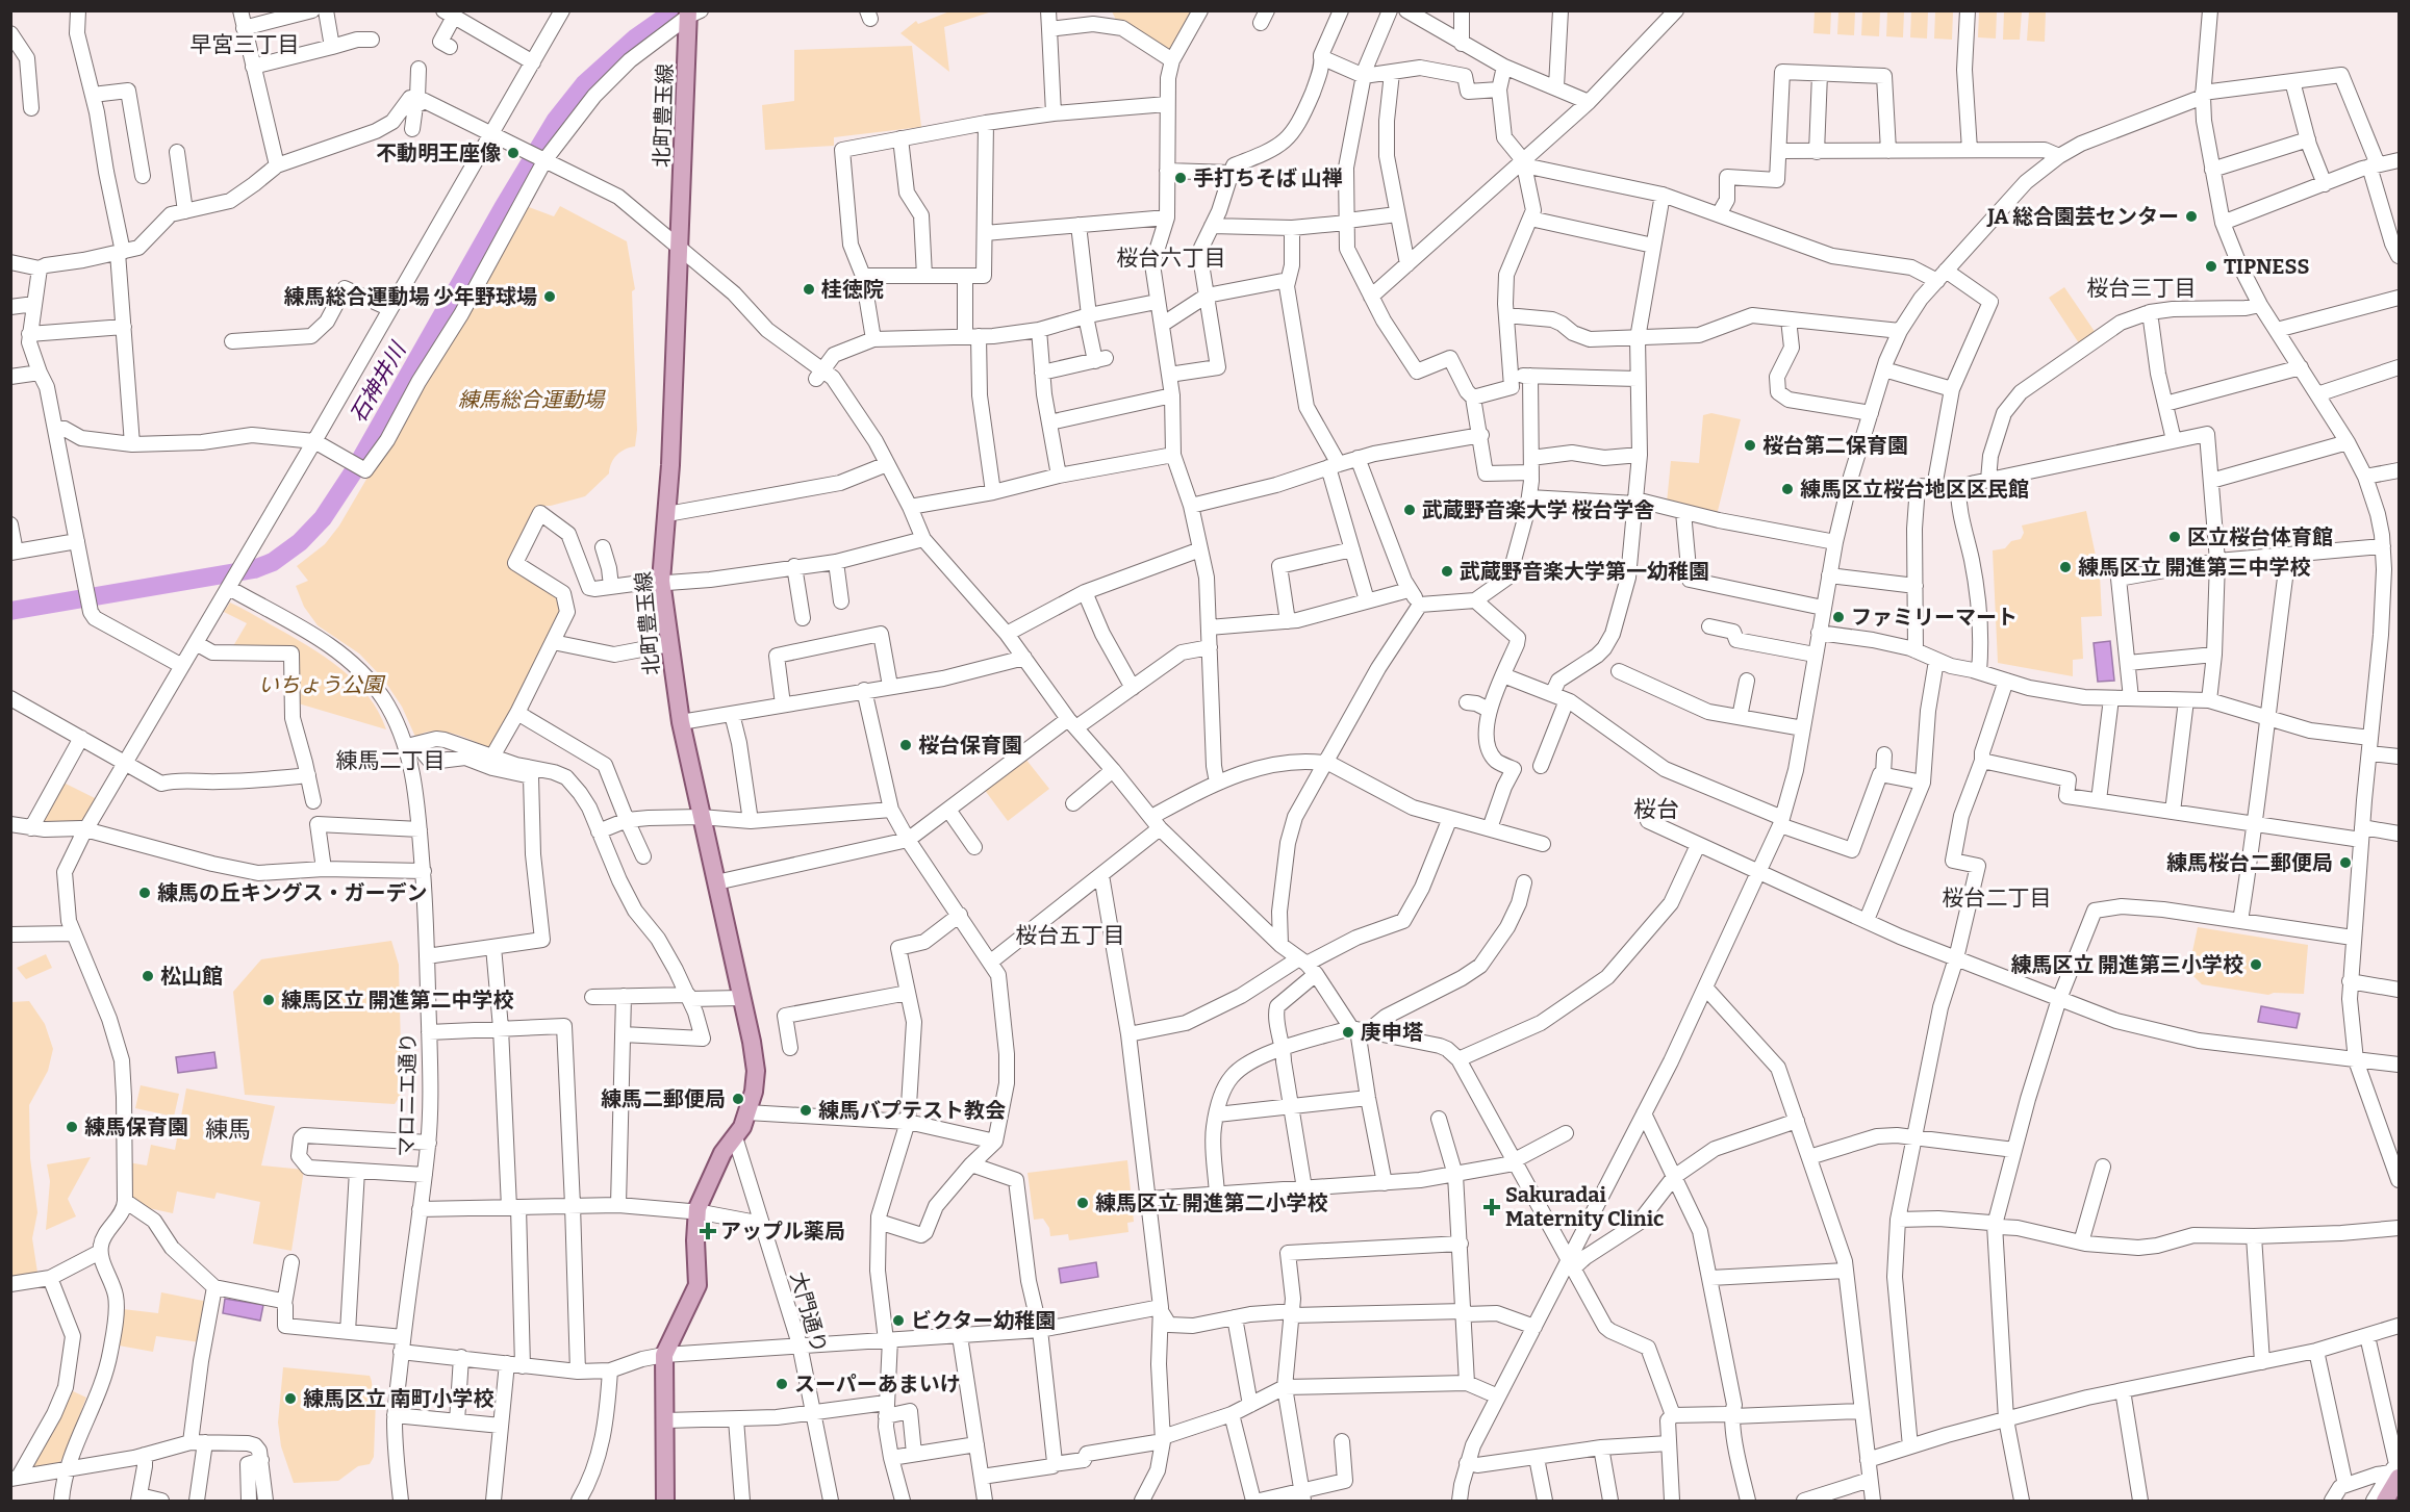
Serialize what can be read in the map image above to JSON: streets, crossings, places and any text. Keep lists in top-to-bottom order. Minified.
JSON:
{"streets":{"main road":["北町豊玉線"],"street":["マロニエ通り","大門通り"]},"crossings":[["北町豊玉線","大門通り"]],"districts":["早宮三丁目","桜台六丁目","桜台三丁目","練馬二丁目","桜台","桜台二丁目","桜台五丁目","練馬"],"water":["石神井川"],"parks":["練馬総合運動場","いちょう公園"],"places":{"other":["不動明王座像","手打ちそば 山禅","JA 総合園芸センター","TIPNESS","桂徳院","練馬総合運動場 少年野球場","桜台第二保育園","練馬区立桜台地区区民館","武蔵野音楽大学 桜台学舎","区立桜台体育館","練馬区立 開進第三中学校","武蔵野音楽大学第一幼稚園","ファミリーマート","桜台保育園","練馬桜台二郵便局","練馬の丘キングス・ガーデン","練馬区立 開進第三小学校","松山館","練馬区立 開進第二中学校","庚申塔","練馬二郵便局","練馬バプテスト教会","練馬保育園","練馬区立 開進第二小学校","ビクター幼稚園","スーパーあまいけ","練馬区立 南町小学校"],"health":["Sakuradai Maternity Clinic","アップル薬局"]}}
